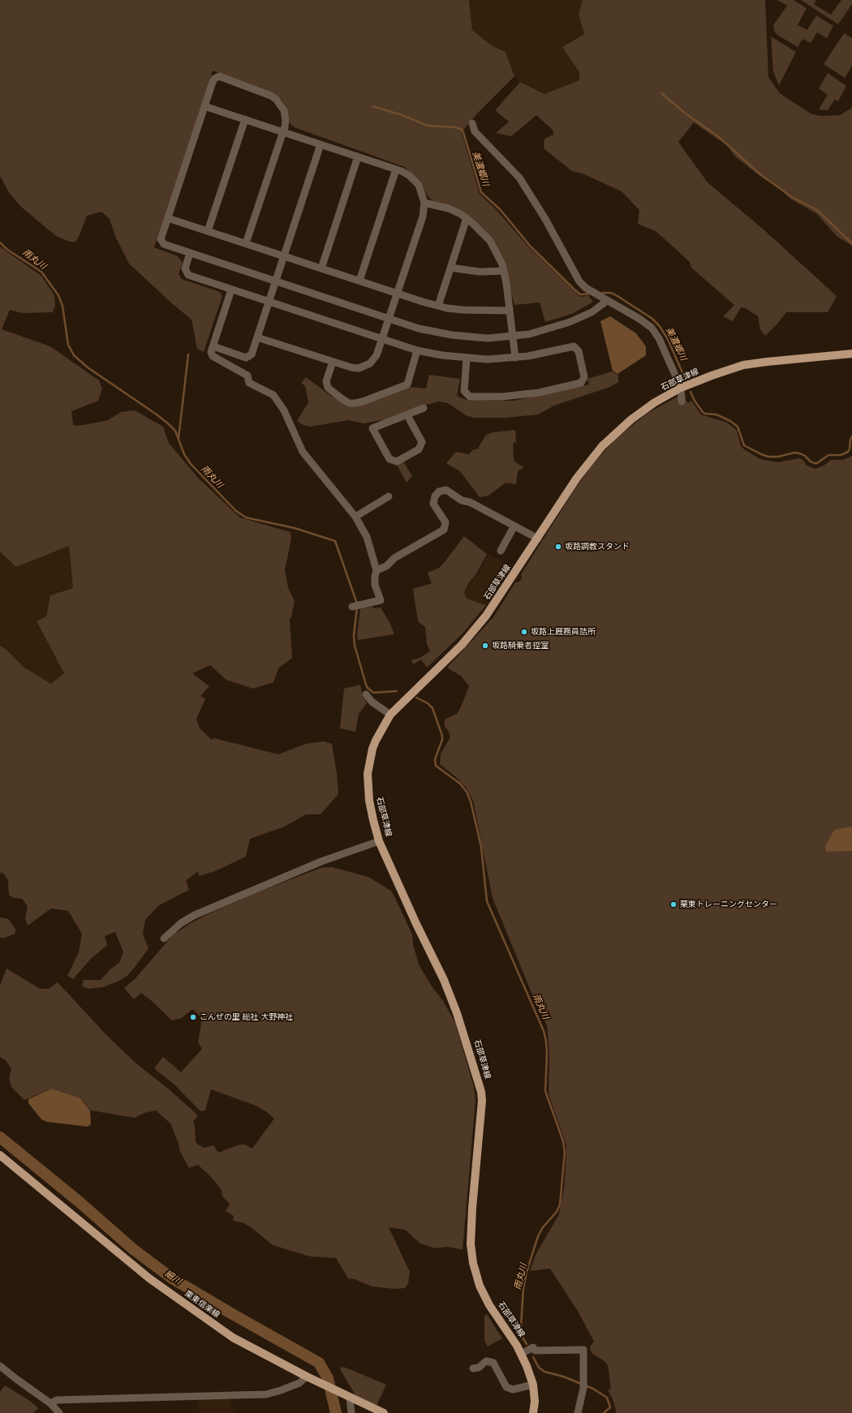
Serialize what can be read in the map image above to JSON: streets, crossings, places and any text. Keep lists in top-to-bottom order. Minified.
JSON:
{"streets":{"main road":["石部草津線","栗東信楽線"]},"water":["美濃郷川","雨丸川","細川"],"places":["坂路調教スタンド","坂路上厩務員詰所","坂路騎乗者控室","栗東トレーニングセンター","こんぜの里 総社 大野神社"]}
